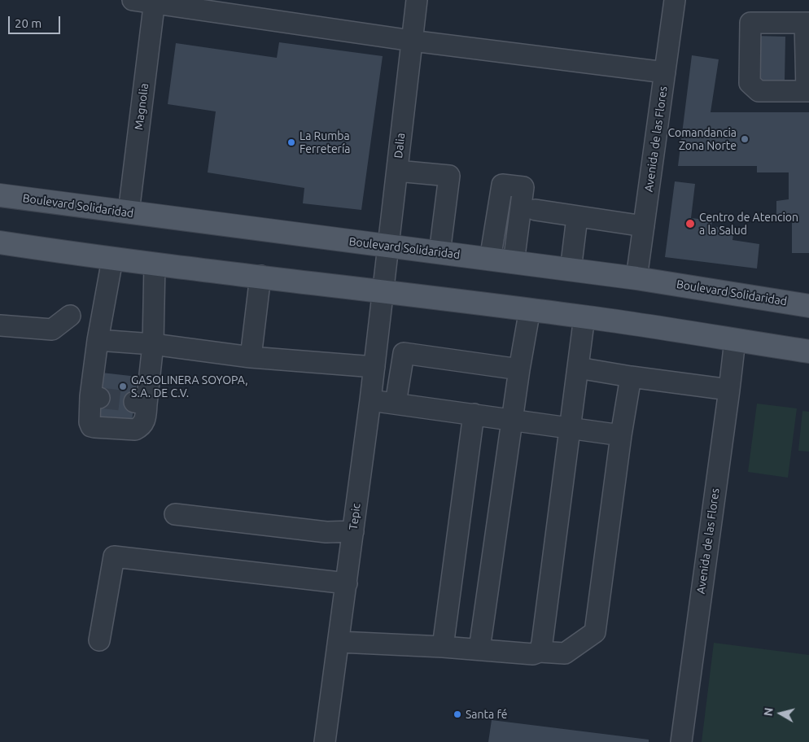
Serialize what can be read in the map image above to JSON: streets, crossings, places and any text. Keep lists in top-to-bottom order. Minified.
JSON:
{"streets":{"main road":["Boulevard Solidaridad"],"street":["Magnolia","Avenida de las Flores","Dalia","Tepic"]},"crossings":[["Magnolia","Boulevard Solidaridad"],["Avenida de las Flores","Boulevard Solidaridad"],["Dalia","Boulevard Solidaridad"],["Dalia","Tepic"]],"places":["Comandancia Zona Norte","La Rumba Ferretería","Centro de Atencion a la Salud","GASOLINERA SOYOPA, S.A. DE C.V.","Santa fé"],"scale_bar":"20 m","north":"left"}
